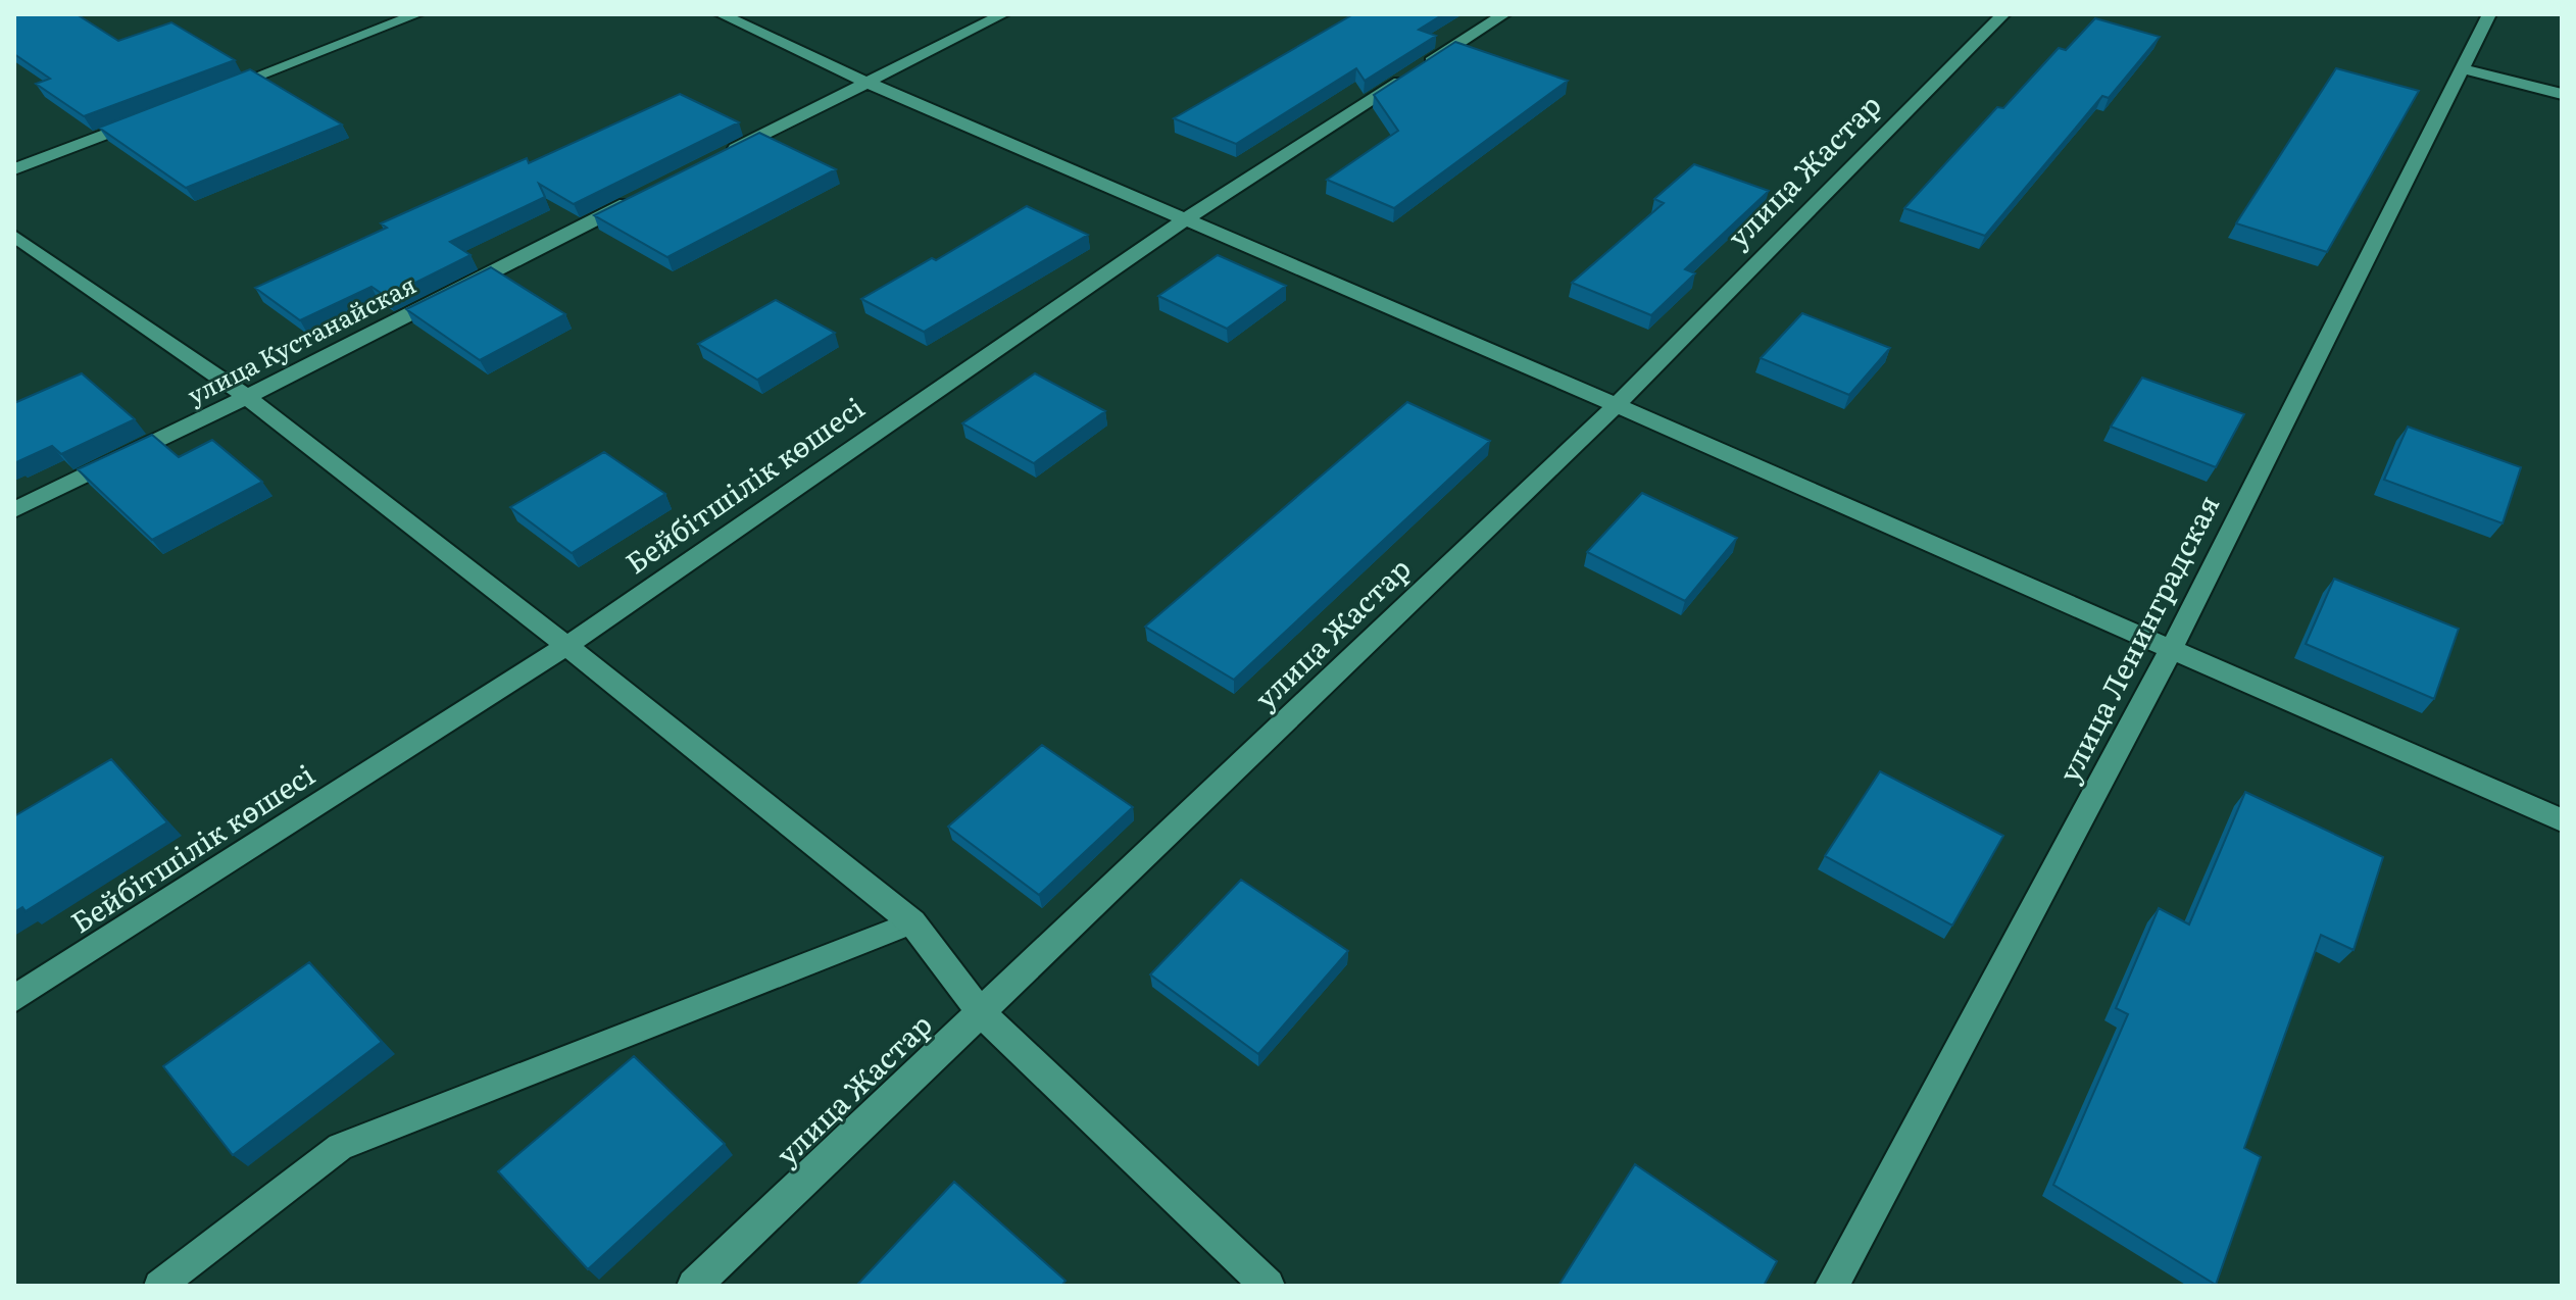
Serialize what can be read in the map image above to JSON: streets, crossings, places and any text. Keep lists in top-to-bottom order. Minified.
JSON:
{"streets":{"street":["улица Жастар","улица Кустанайская","Бейбітшілік көшесі","улица Ленинградская"]}}
